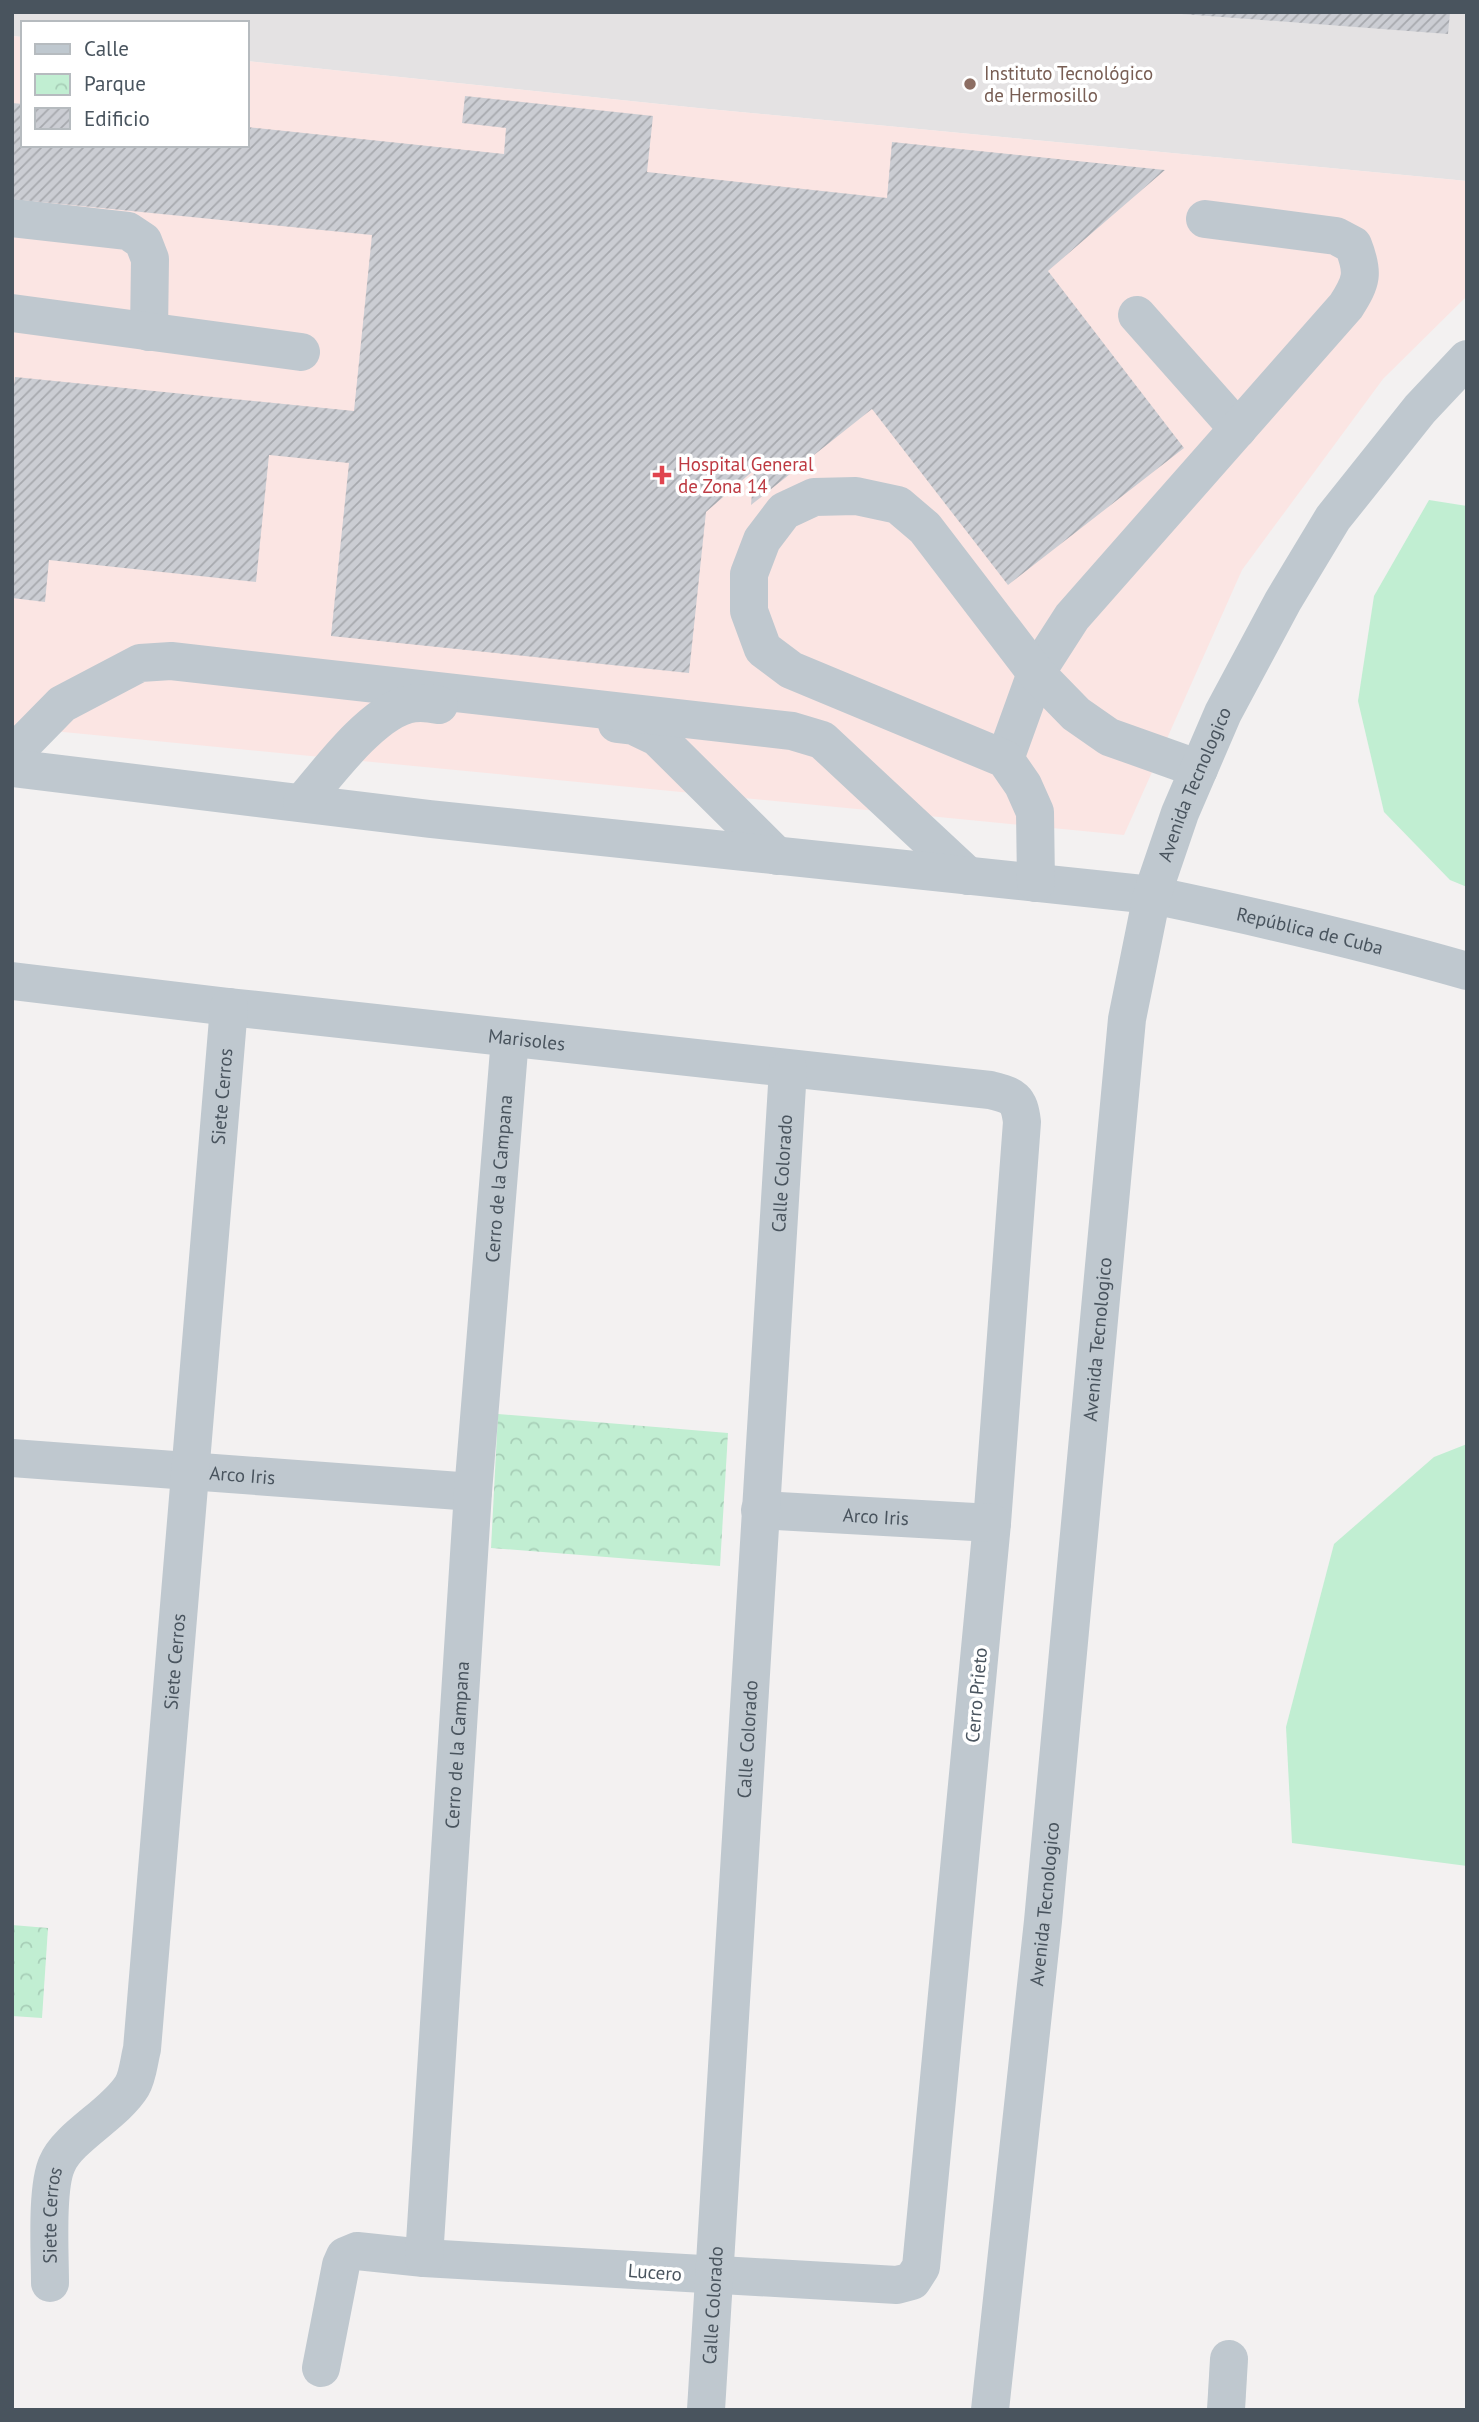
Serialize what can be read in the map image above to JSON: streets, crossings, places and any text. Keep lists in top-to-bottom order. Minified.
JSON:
{"streets":{"street":["Avenida Tecnologico","República de Cuba","Marisoles","Siete Cerros","Calle Colorado","Cerro de la Campana","Arco Iris","Cerro Prieto","Lucero"]},"crossings":[["Avenida Tecnologico","República de Cuba"],["Marisoles","Siete Cerros"],["Marisoles","Calle Colorado"],["Marisoles","Cerro de la Campana"],["Marisoles","Cerro Prieto"],["Siete Cerros","Arco Iris"],["Calle Colorado","Arco Iris"],["Calle Colorado","Lucero"],["Cerro de la Campana","Arco Iris"],["Cerro de la Campana","Lucero"],["Arco Iris","Cerro Prieto"],["Cerro Prieto","Lucero"]],"places":{"other":["Instituto Tecnológico de Hermosillo"],"health":["Hospital General de Zona 14"]},"legend":["Calle","Parque","Edificio"]}
